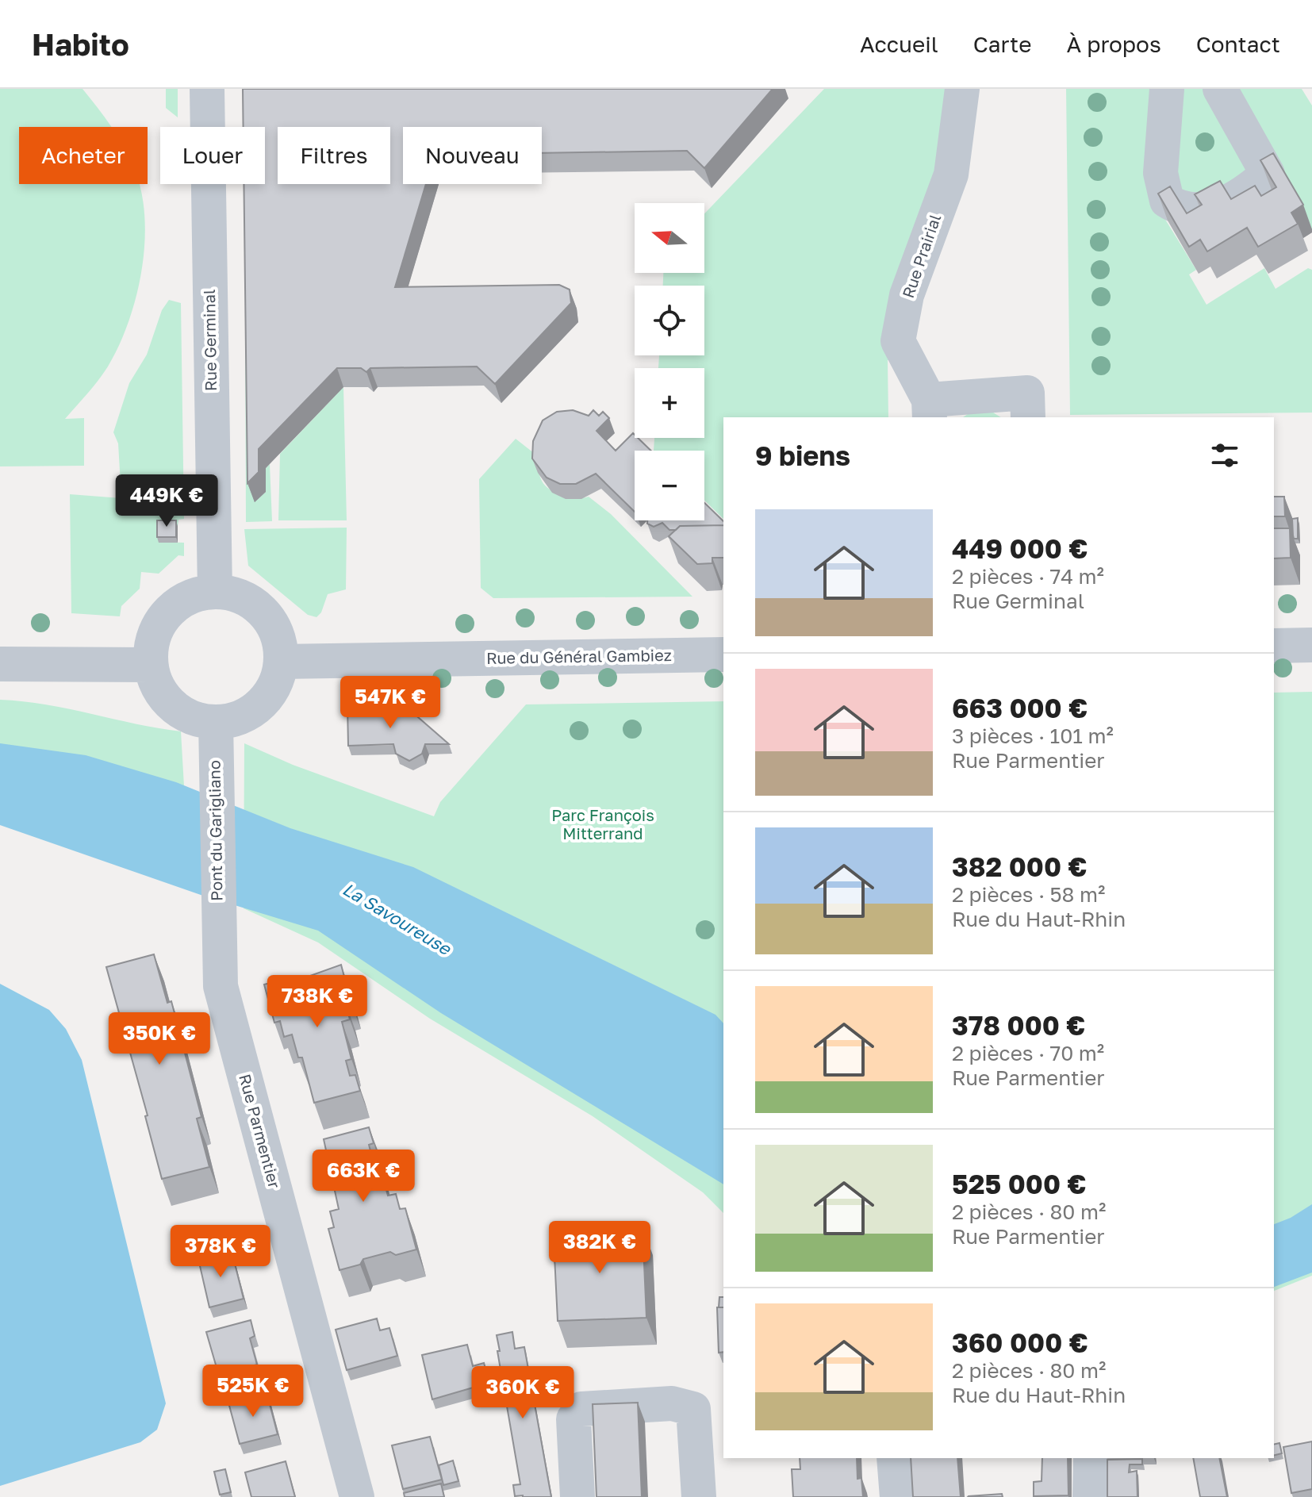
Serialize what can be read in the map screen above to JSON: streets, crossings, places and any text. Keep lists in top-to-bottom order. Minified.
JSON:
{"streets":{"street":["Rue Prairial","Rue Germinal","Rue du Général Gambiez","Pont du Garigliano","Rue Parmentier"]},"crossings":[["Rue Germinal","Rue du Général Gambiez"],["Rue Germinal","Pont du Garigliano"],["Rue du Général Gambiez","Pont du Garigliano"],["Pont du Garigliano","Rue Parmentier"]],"water":["La Savoureuse"],"parks":["Parc François Mitterrand"],"north":"left","page":{"header":"Habito","nav":["Accueil","Carte","À propos","Contact"],"chip":["Acheter","Louer","Filtres","Nouveau"],"map_buttons":["+","−"],"heading":"9 biens","price":["449K €","547K €","738K €","350K €","663K €","382K €","378K €","525K €","360K €"],"list":[{"name":"449 000 €","note":"2 pièces · 74 m² · Rue Germinal"},{"name":"663 000 €","note":"3 pièces · 101 m² · Rue Parmentier"},{"name":"382 000 €","note":"2 pièces · 58 m² · Rue du Haut-Rhin"},{"name":"378 000 €","note":"2 pièces · 70 m² · Rue Parmentier"},{"name":"525 000 €","note":"2 pièces · 80 m² · Rue Parmentier"},{"name":"360 000 €","note":"2 pièces · 80 m² · Rue du Haut-Rhin"}]}}
